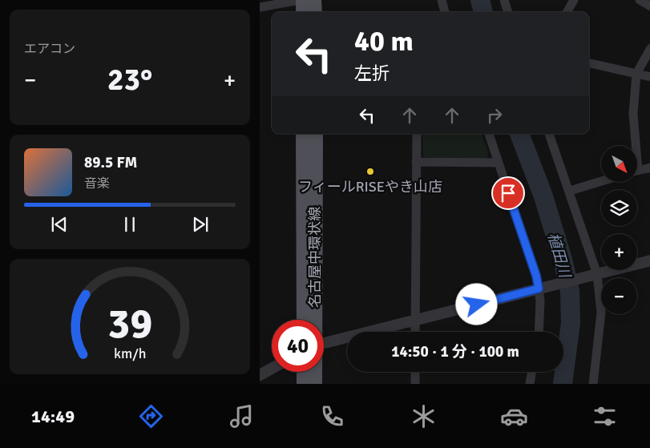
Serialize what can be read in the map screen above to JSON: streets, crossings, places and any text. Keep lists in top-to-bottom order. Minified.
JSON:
{"streets":{"main road":["名古屋中環状線"]},"water":["植田川"],"places":["フィールRISEやき山店"],"north":"bottom right","page":{"tile":"エアコン","turn":["40 m","左折"],"heat":["−","23°","+"],"map_buttons":["+","−"],"song":["89.5 FM","音楽"],"limit":"40","trip":"14:50 · 1 分 · 100 m","tabs":"14:49","gauge":["39","km/h"]}}
